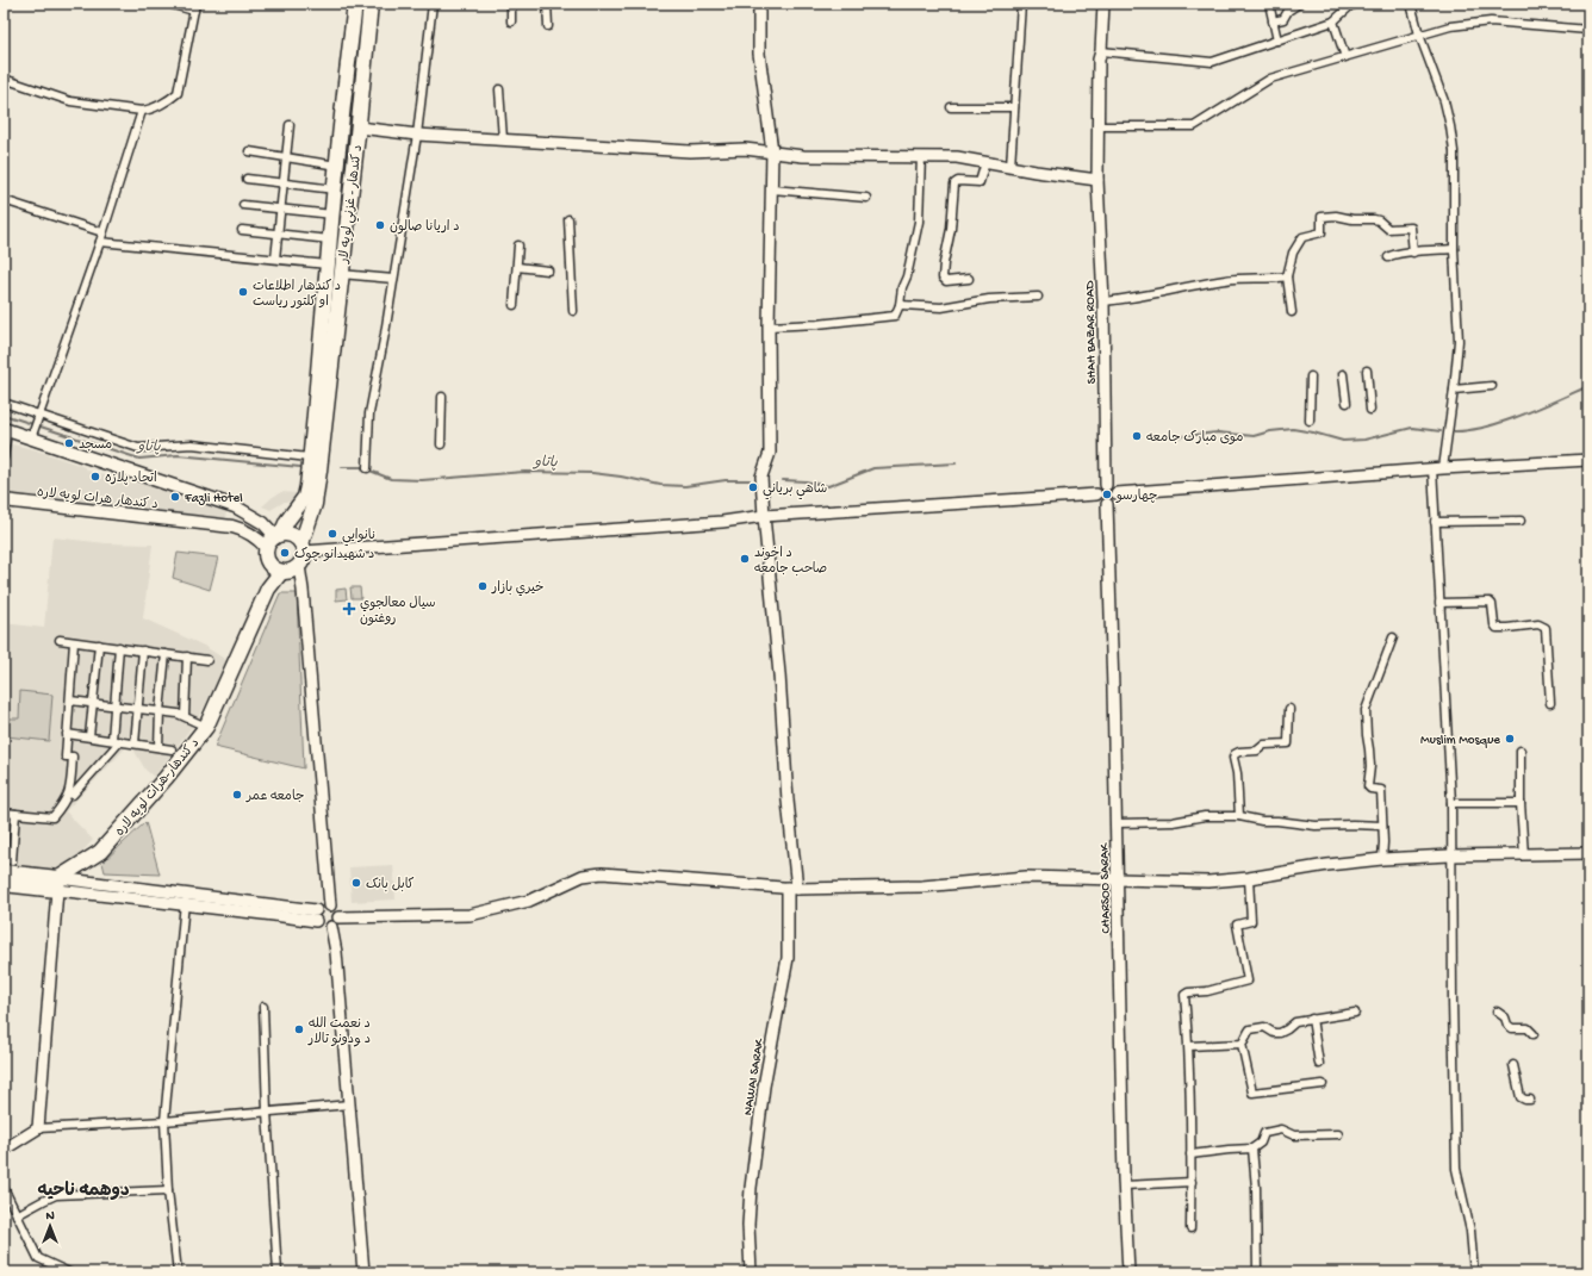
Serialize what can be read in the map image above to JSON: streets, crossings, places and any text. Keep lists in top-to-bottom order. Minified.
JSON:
{"streets":{"highway":["د کندهار - غزني لويه لار","د کندهار-هرات لويه لاره"],"main road":["د کندهار هرات لویه لاره"],"street":["SHAH BAZAR ROAD","CHARSOO SARAK","NAWAI SARAK"]},"crossings":[["د کندهار - غزني لويه لار","د کندهار هرات لویه لاره"],["د کندهار - غزني لويه لار","د کندهار-هرات لويه لاره"],["SHAH BAZAR ROAD","CHARSOO SARAK"],["د کندهار هرات لویه لاره","د کندهار-هرات لويه لاره"]],"districts":["دوهمه ناحیه"],"water":["پاتاو"],"places":{"other":["د اریانا صالون","د کندهار اطلاعات او کلتور رياست","موی مبارک جامعه","مسجد","اتحاد پلازه","شاهي برياني","چهارسو","Fazli Hotel","نانوايي","د شهيدانو چوک","د اخوند صاحب جامعه","خیري بازار","Muslim Mosque","جامعه عمر","کابل بانک","د نعمت الله د ودونو تالار"],"health":["سيال معالجوي روغتون"]},"north":"top"}
